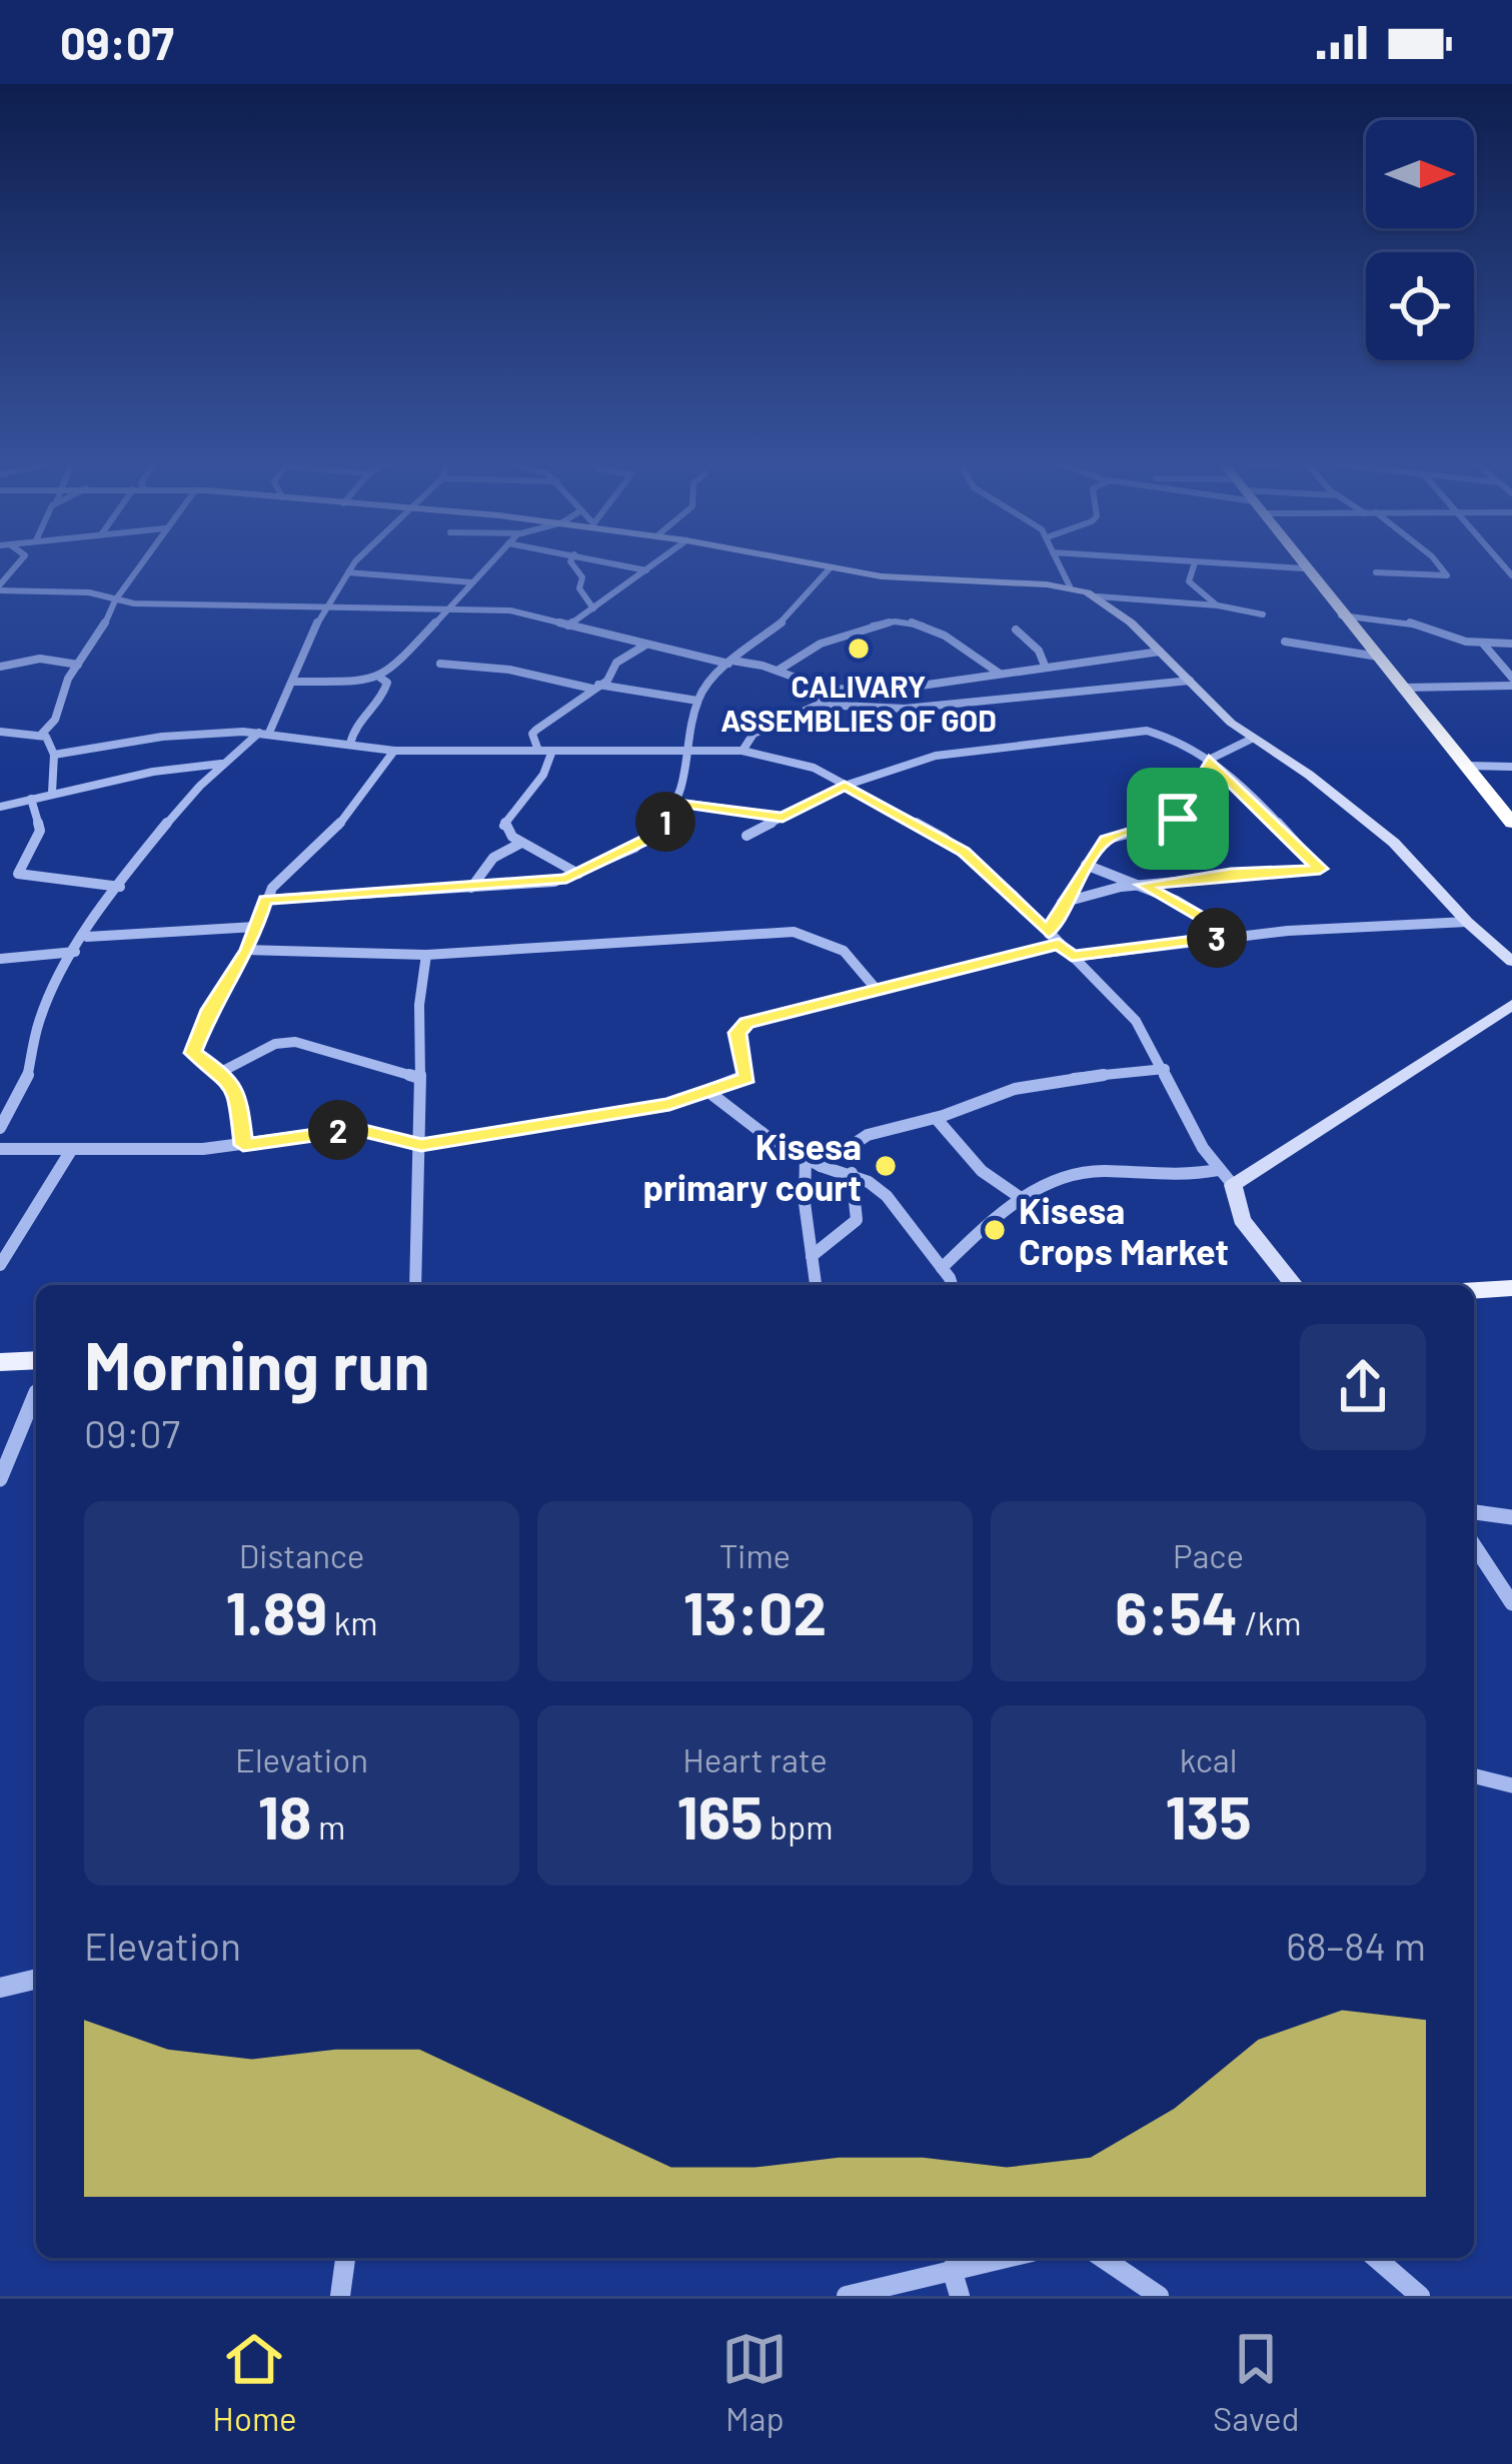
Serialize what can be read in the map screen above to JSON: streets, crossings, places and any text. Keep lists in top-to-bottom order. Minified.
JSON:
{"places":["CALIVARY ASSEMBLIES OF GOD","Kisesa primary court","Kisesa Crops Market"],"north":"right","page":{"status":"09:07","pins":["1","3","2"],"heading":["Morning run","09:07"],"stats":[["Distance","1.89 km"],["Time","13:02"],["Pace","6:54 /km"],["Elevation","18 m"],["Heart rate","165 bpm"],["kcal","135"]],"chart":["Elevation","68–84 m"],"tabs":["Home","Map","Saved"]}}
